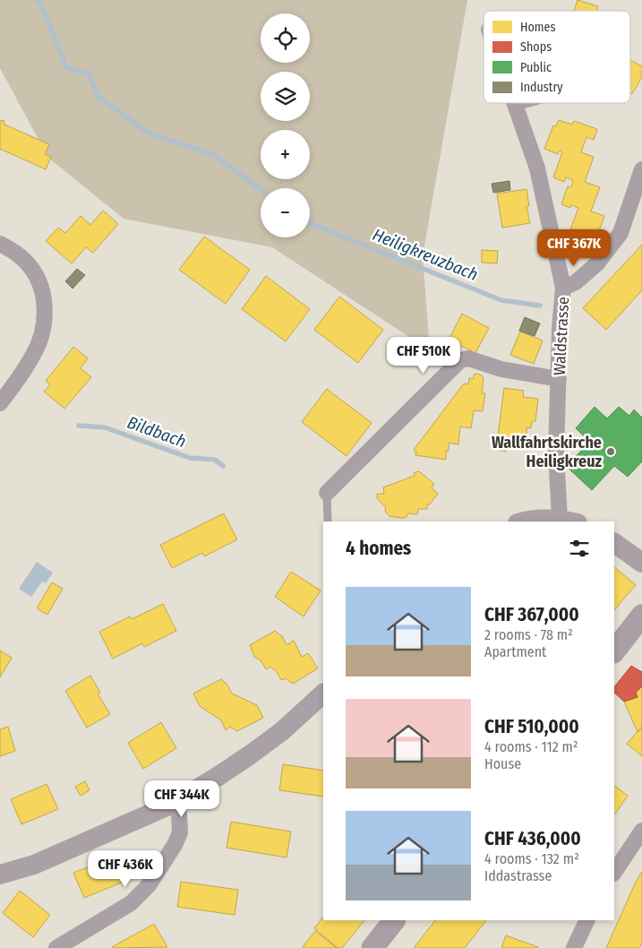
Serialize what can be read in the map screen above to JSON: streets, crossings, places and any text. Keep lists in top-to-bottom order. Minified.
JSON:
{"streets":{"street":["Waldstrasse"]},"water":["Heiligkreuzbach","Bildbach"],"places":["Wallfahrtskirche Heiligkreuz"],"legend":["Homes","Shops","Public","Industry"],"page":{"map_buttons":["+","−"],"price":["CHF 367K","CHF 510K","CHF 344K","CHF 436K"],"heading":"4 homes","list":[{"name":"CHF 367,000","note":"2 rooms · 78 m² · Apartment"},{"name":"CHF 510,000","note":"4 rooms · 112 m² · House"},{"name":"CHF 436,000","note":"4 rooms · 132 m² · Iddastrasse"}]}}
